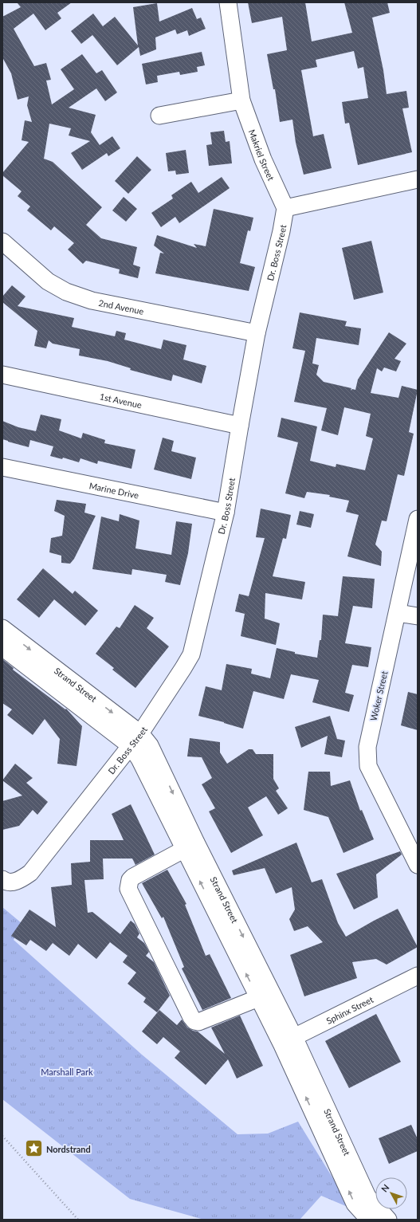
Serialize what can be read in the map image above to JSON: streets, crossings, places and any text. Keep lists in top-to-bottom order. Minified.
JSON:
{"streets":{"street":["Makriel Street","Dr. Boss Street","2nd Avenue","1st Avenue","Marine Drive","Strand Street","Woker Street","Sphinx Street"]},"crossings":[["Makriel Street","Dr. Boss Street"],["Dr. Boss Street","2nd Avenue"],["Dr. Boss Street","1st Avenue"],["Dr. Boss Street","Marine Drive"],["Dr. Boss Street","Strand Street"],["Strand Street","Sphinx Street"]],"parks":["Marshall Park"],"places":{"place":["Nordstrand"]},"north":"top left"}
